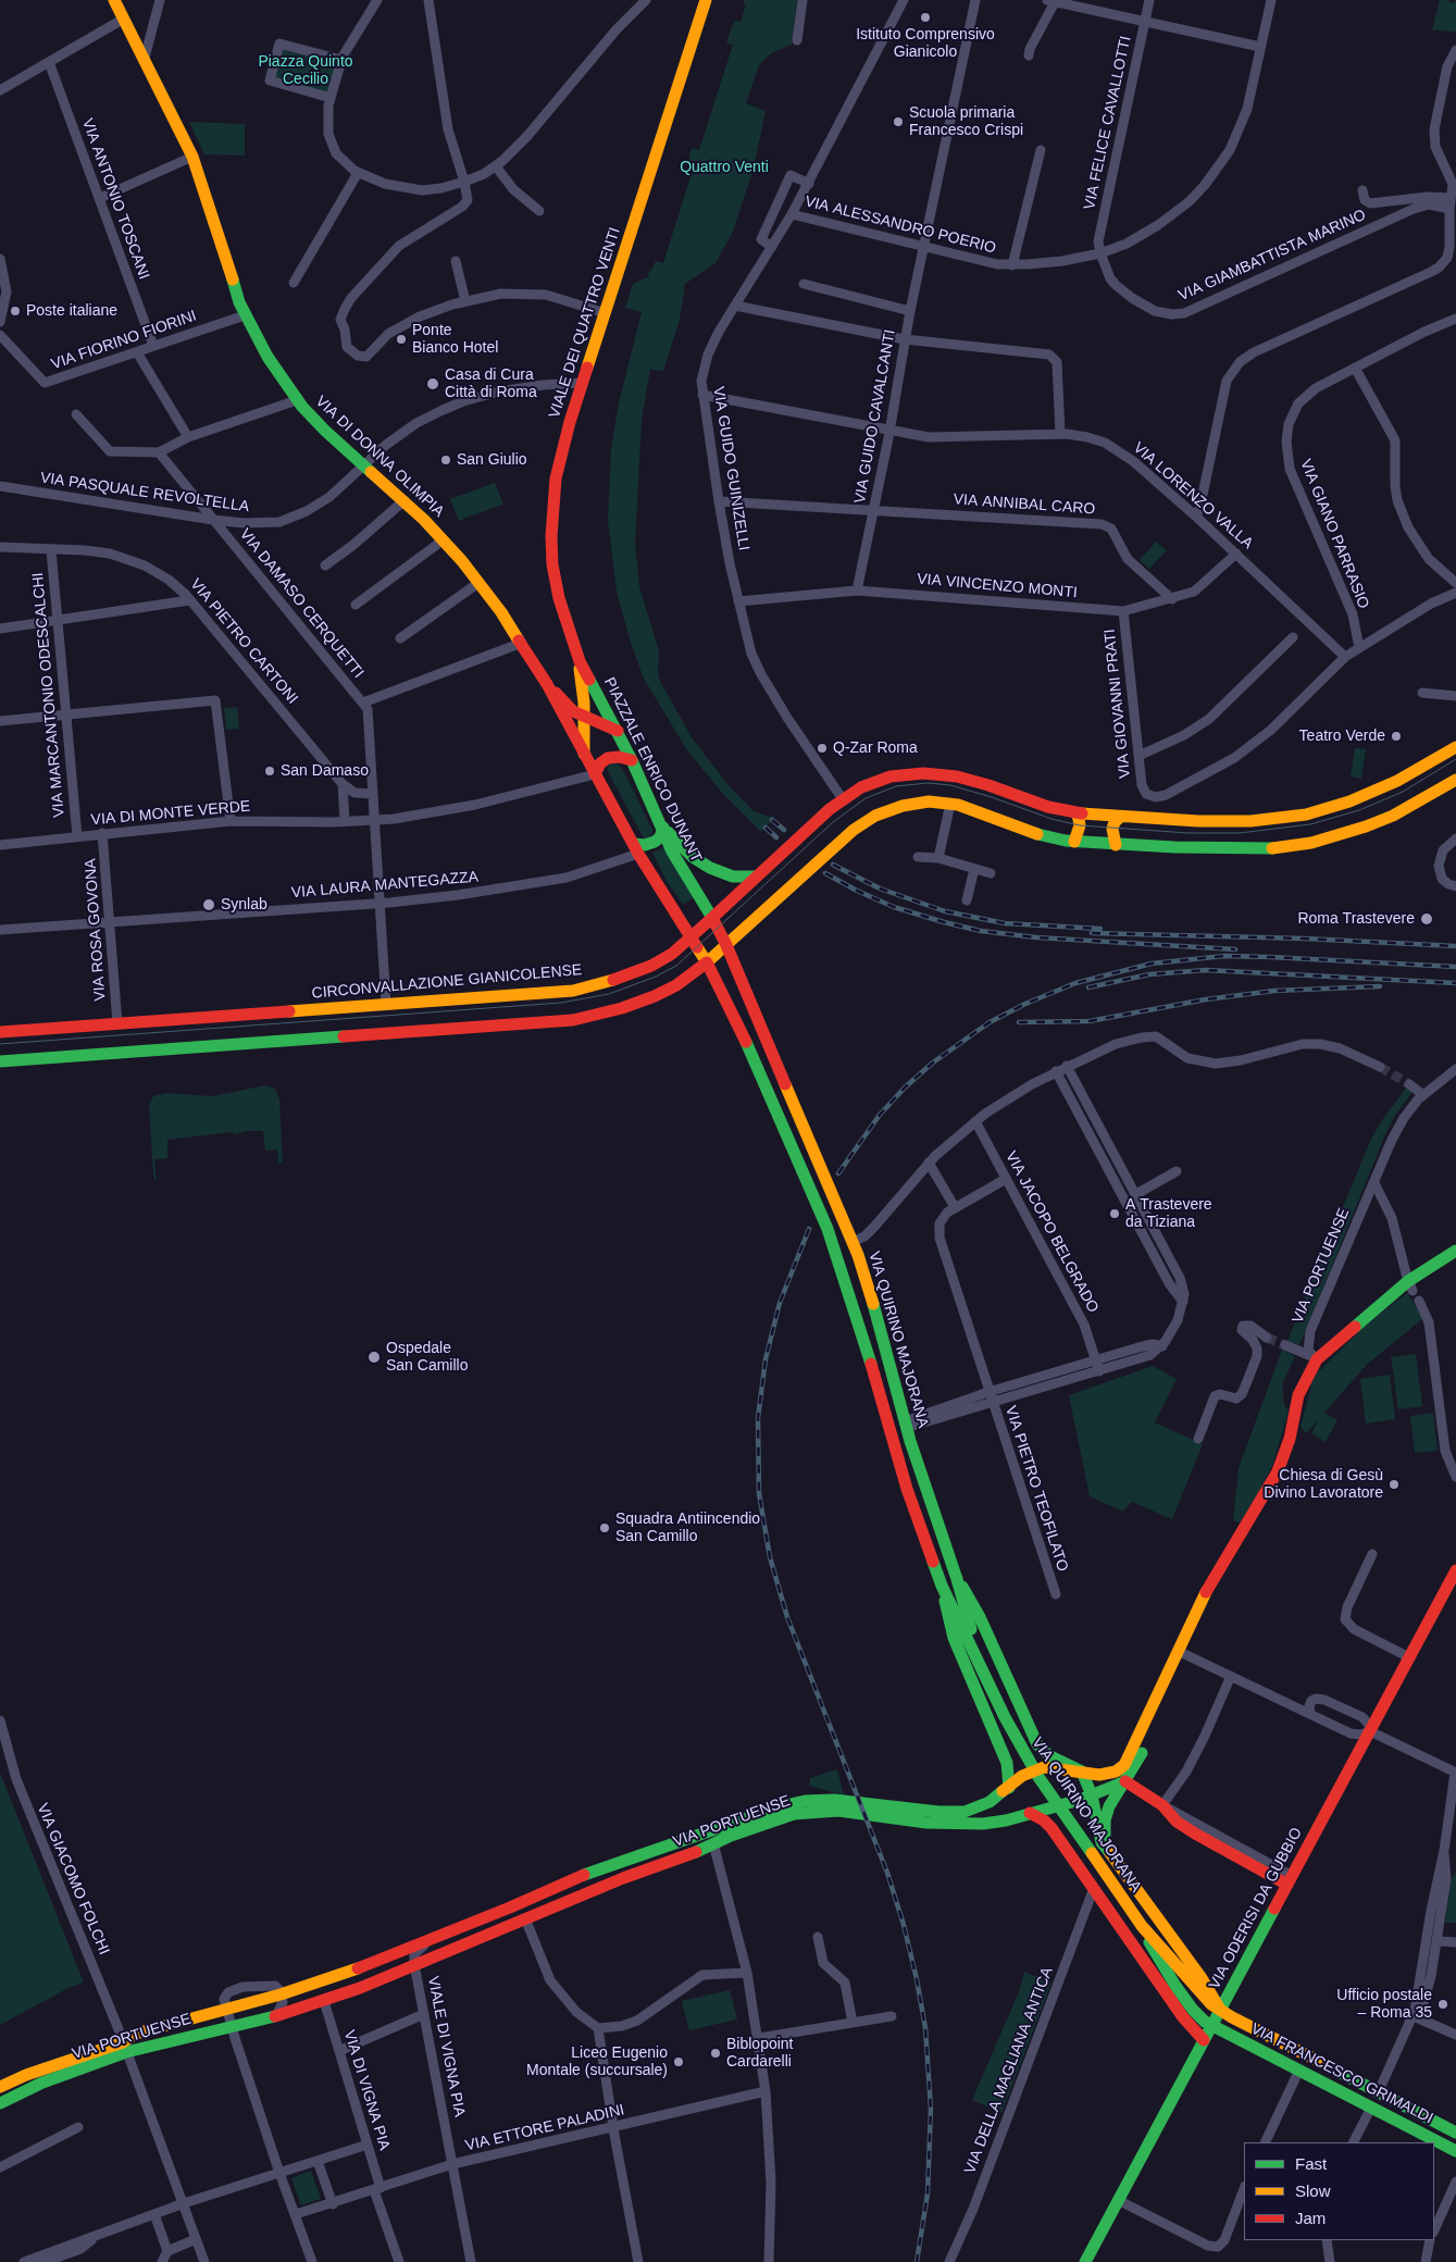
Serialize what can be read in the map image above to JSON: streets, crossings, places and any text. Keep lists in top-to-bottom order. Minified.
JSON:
{"streets":{"main road":["VIALE DEI QUATTRO VENTI","VIA DI DONNA OLIMPIA","PIAZZALE ENRICO DUNANT","CIRCONVALLAZIONE GIANICOLENSE","VIA PORTUENSE","VIA QUIRINO MAJORANA","VIA ODERISI DA GUBBIO","VIA FRANCESCO GRIMALDI"],"street":["VIA FELICE CAVALLOTTI","VIA ANTONIO TOSCANI","VIA ALESSANDRO POERIO","VIA GIAMBATTISTA MARINO","VIA FIORINO FIORINI","VIA GUIDO CAVALCANTI","VIA GUIDO GUINIZELLI","VIA PASQUALE REVOLTELLA","VIA LORENZO VALLA","VIA ANNIBAL CARO","VIA GIANO PARRASIO","VIA VINCENZO MONTI","VIA DAMASO CERQUETTI","VIA PIETRO CARTONI","VIA MARCANTONIO ODESCALCHI","VIA GIOVANNI PRATI","VIA DI MONTE VERDE","VIA LAURA MANTEGAZZA","VIA ROSA GOVONA","VIA JACOPO BELGRADO","VIA PIETRO TEOFILATO","VIA GIACOMO FOLCHI","VIALE DI VIGNA PIA","VIA DELLA MAGLIANA ANTICA","VIA DI VIGNA PIA","VIA ETTORE PALADINI"]},"crossings":[["VIA FELICE CAVALLOTTI","VIA ALESSANDRO POERIO"],["VIA FELICE CAVALLOTTI","VIA GIAMBATTISTA MARINO"],["VIA ANTONIO TOSCANI","VIA FIORINO FIORINI"],["VIA ALESSANDRO POERIO","VIA GIAMBATTISTA MARINO"],["VIA ALESSANDRO POERIO","VIA GUIDO CAVALCANTI"],["VIA ALESSANDRO POERIO","VIA GUIDO GUINIZELLI"],["VIALE DEI QUATTRO VENTI","VIA PASQUALE REVOLTELLA"],["VIALE DEI QUATTRO VENTI","PIAZZALE ENRICO DUNANT"],["VIA FIORINO FIORINI","VIA DI DONNA OLIMPIA"],["VIA GUIDO CAVALCANTI","VIA LORENZO VALLA"],["VIA GUIDO CAVALCANTI","VIA ANNIBAL CARO"],["VIA GUIDO CAVALCANTI","VIA VINCENZO MONTI"],["VIA DI DONNA OLIMPIA","VIA PASQUALE REVOLTELLA"],["VIA GUIDO GUINIZELLI","VIA LORENZO VALLA"],["VIA GUIDO GUINIZELLI","VIA VINCENZO MONTI"],["VIA GUIDO GUINIZELLI","CIRCONVALLAZIONE GIANICOLENSE"],["VIA PASQUALE REVOLTELLA","VIA DAMASO CERQUETTI"],["VIA LORENZO VALLA","VIA VINCENZO MONTI"],["VIA LORENZO VALLA","VIA GIOVANNI PRATI"],["VIA ANNIBAL CARO","VIA VINCENZO MONTI"],["VIA VINCENZO MONTI","VIA GIOVANNI PRATI"],["VIA DAMASO CERQUETTI","VIA DI MONTE VERDE"],["VIA DAMASO CERQUETTI","VIA LAURA MANTEGAZZA"],["VIA DAMASO CERQUETTI","CIRCONVALLAZIONE GIANICOLENSE"],["VIA PIETRO CARTONI","VIA MARCANTONIO ODESCALCHI"],["VIA MARCANTONIO ODESCALCHI","VIA DI MONTE VERDE"],["PIAZZALE ENRICO DUNANT","CIRCONVALLAZIONE GIANICOLENSE"],["PIAZZALE ENRICO DUNANT","VIA QUIRINO MAJORANA"],["VIA DI MONTE VERDE","VIA ROSA GOVONA"],["VIA LAURA MANTEGAZZA","VIA ROSA GOVONA"],["VIA ROSA GOVONA","CIRCONVALLAZIONE GIANICOLENSE"],["VIA PORTUENSE","VIA QUIRINO MAJORANA"],["VIA PORTUENSE","VIA GIACOMO FOLCHI"],["VIA PORTUENSE","VIALE DI VIGNA PIA"],["VIA PORTUENSE","VIA DI VIGNA PIA"],["VIA QUIRINO MAJORANA","VIA ODERISI DA GUBBIO"],["VIA QUIRINO MAJORANA","VIA FRANCESCO GRIMALDI"],["VIA ODERISI DA GUBBIO","VIA FRANCESCO GRIMALDI"],["VIALE DI VIGNA PIA","VIA ETTORE PALADINI"],["VIA DI VIGNA PIA","VIA ETTORE PALADINI"]],"parks":["Piazza Quinto Cecilio","Quattro Venti"],"places":["Istituto Comprensivo Gianicolo","Scuola primaria Francesco Crispi","Poste italiane","Ponte Bianco Hotel","Casa di Cura Città di Roma","San Giulio","Teatro Verde","Q-Zar Roma","San Damaso","Synlab","Roma Trastevere","A Trastevere da Tiziana","Ospedale San Camillo","Chiesa di Gesù Divino Lavoratore","Squadra Antiincendio San Camillo","Ufficio postale – Roma 35","Biblopoint Cardarelli","Liceo Eugenio Montale (succursale)"],"legend":["Fast","Slow","Jam"]}
